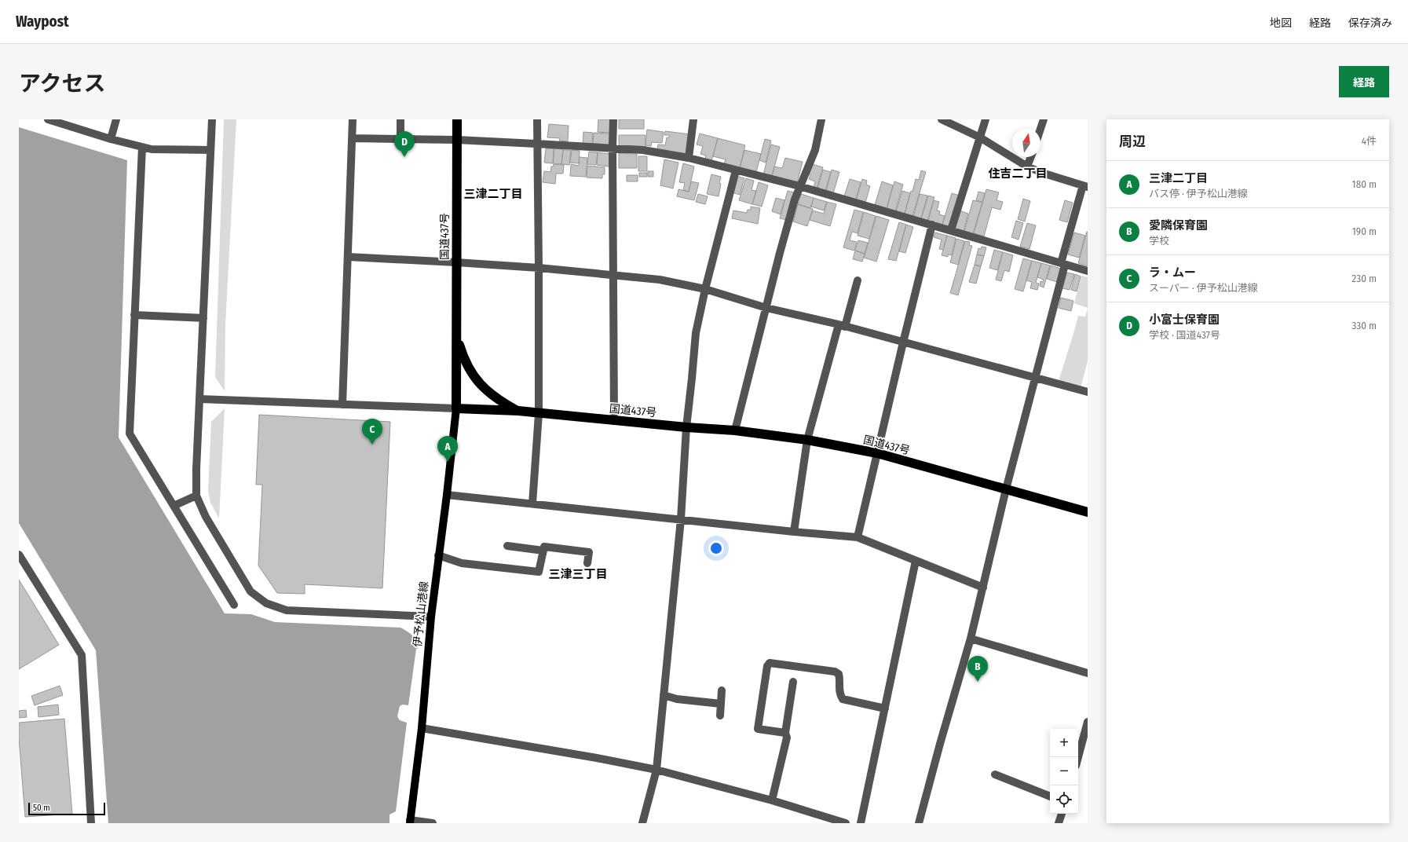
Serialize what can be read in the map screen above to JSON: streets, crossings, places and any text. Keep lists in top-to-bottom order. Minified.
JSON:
{"streets":{"highway":["国道437号"],"main road":["伊予松山港線"]},"crossings":[["国道437号","伊予松山港線"]],"districts":["住吉二丁目","三津二丁目","三津三丁目"],"scale_bar":"50 m","north":"top","page":{"header":"Waypost","nav":["地図","経路","保存済み"],"title":"アクセス","buttons":"経路","heading":["周辺","4件"],"pins":["D","C","A","B"],"list":[{"mark":"A","name":"三津二丁目","note":"バス停 · 伊予松山港線","value":"180 m"},{"mark":"B","name":"愛隣保育園","note":"学校","value":"190 m"},{"mark":"C","name":"ラ・ムー","note":"スーパー · 伊予松山港線","value":"230 m"},{"mark":"D","name":"小富士保育園","note":"学校 · 国道437号","value":"330 m"}],"map_buttons":["+","−"],"scale":"50 m"}}
